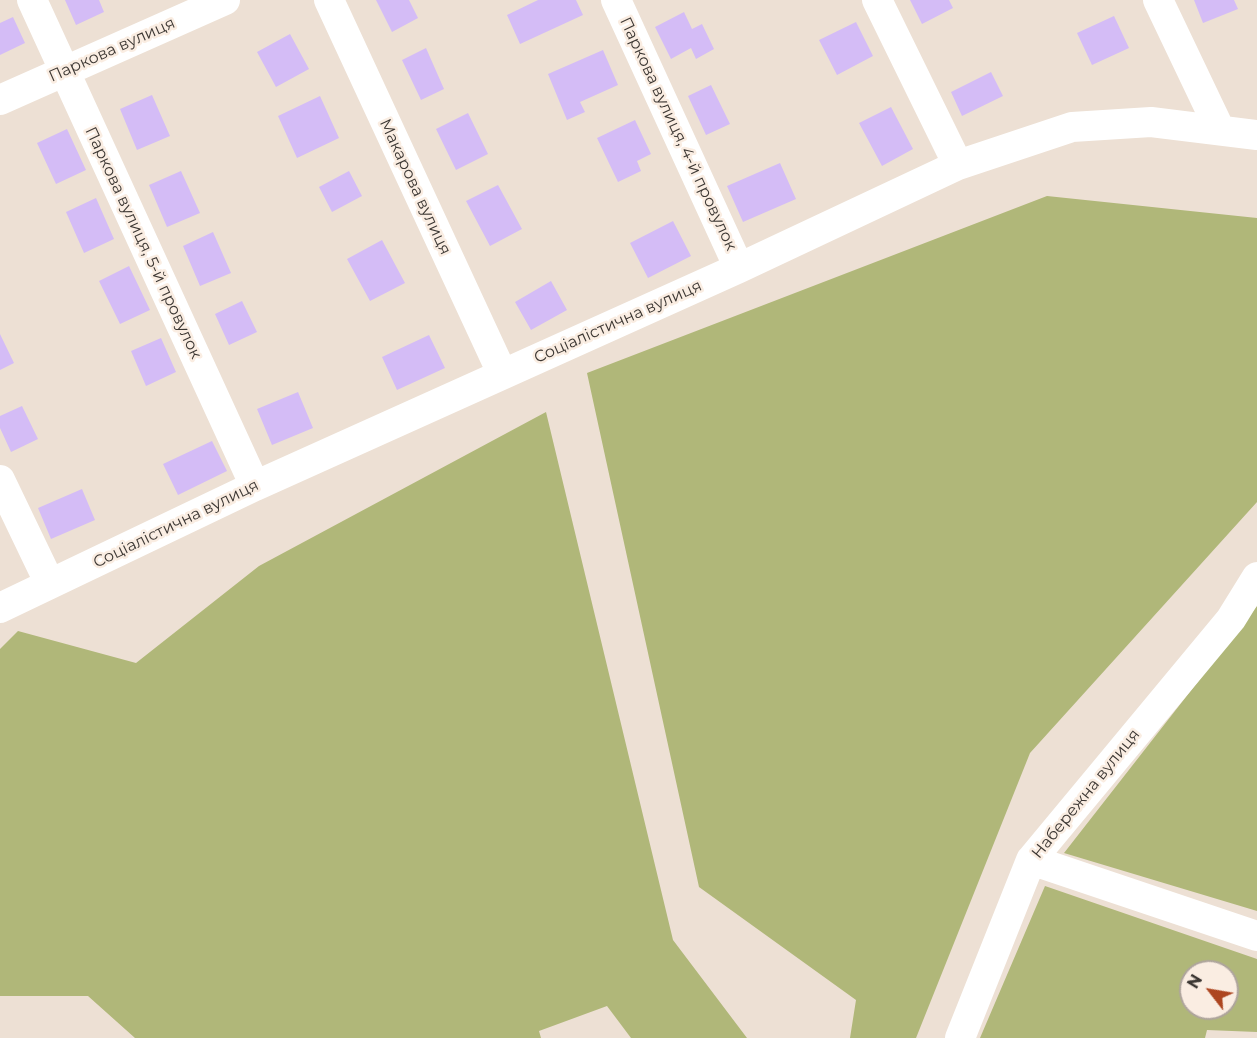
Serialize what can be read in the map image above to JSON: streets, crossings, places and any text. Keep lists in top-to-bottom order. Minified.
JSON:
{"streets":{"street":["Паркова вулиця","Паркова вулиця, 4-й провулок","Макарова вулиця","Паркова вулиця, 5-й провулок","Соціалістична вулиця","Набережна вулиця"]},"crossings":[["Паркова вулиця","Паркова вулиця, 5-й провулок"],["Паркова вулиця, 4-й провулок","Соціалістична вулиця"],["Макарова вулиця","Соціалістична вулиця"],["Паркова вулиця, 5-й провулок","Соціалістична вулиця"]],"north":"top left"}
